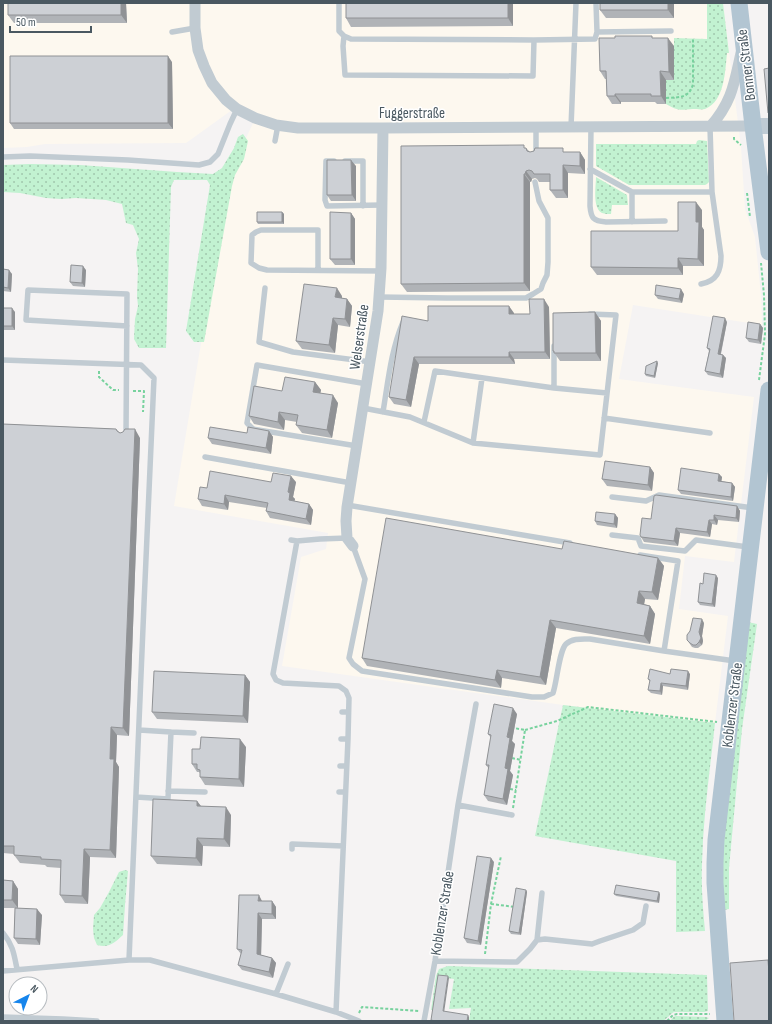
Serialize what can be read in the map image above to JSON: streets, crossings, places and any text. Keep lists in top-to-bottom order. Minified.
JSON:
{"streets":{"main road":["Bonner Straße","Koblenzer Straße"],"street":["Fuggerstraße","Welserstraße"]},"crossings":[["Bonner Straße","Fuggerstraße"],["Fuggerstraße","Welserstraße"]],"scale_bar":"50 m","north":"top right"}
